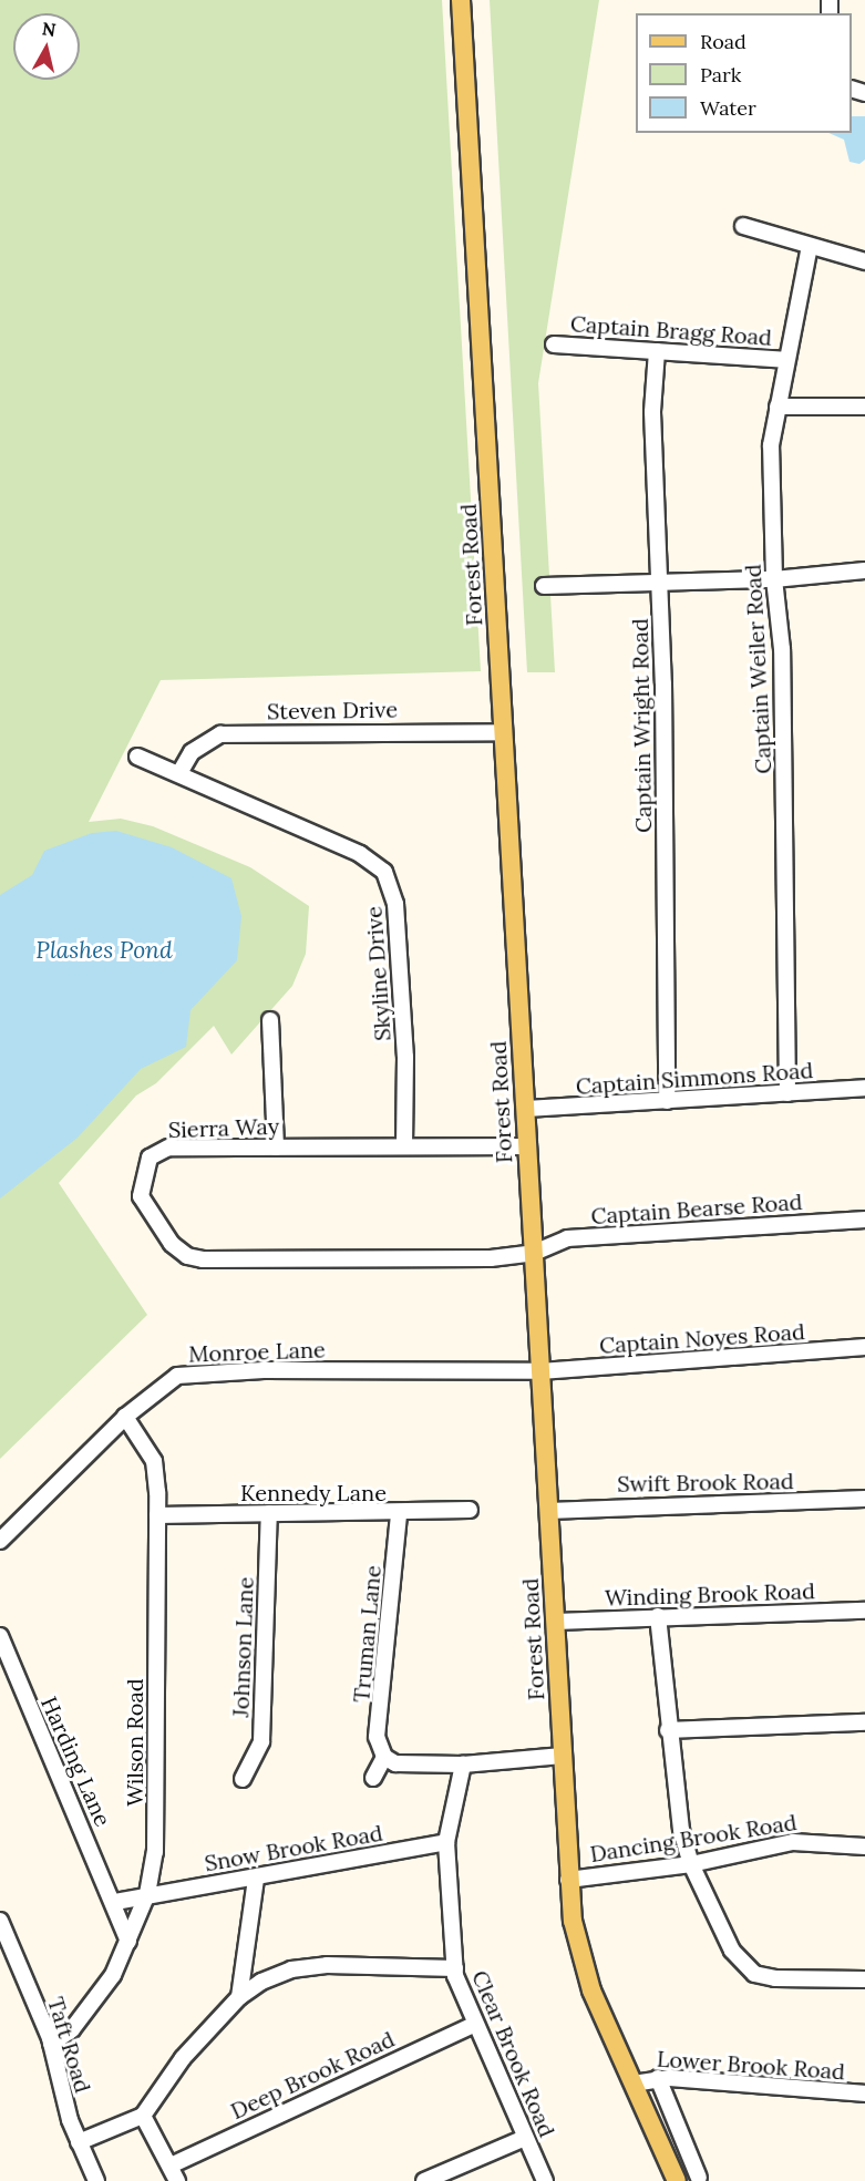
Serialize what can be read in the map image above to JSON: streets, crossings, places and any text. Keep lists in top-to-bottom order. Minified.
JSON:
{"streets":{"main road":["Forest Road"],"street":["Captain Bragg Road","Captain Weiler Road","Steven Drive","Captain Wright Road","Skyline Drive","Captain Simmons Road","Sierra Way","Captain Bearse Road","Captain Noyes Road","Monroe Lane","Swift Brook Road","Kennedy Lane","Winding Brook Road","Truman Lane","Johnson Lane","Wilson Road","Harding Lane","Dancing Brook Road","Snow Brook Road","Taft Road","Clear Brook Road","Lower Brook Road","Deep Brook Road"]},"crossings":[["Captain Bragg Road","Captain Weiler Road"],["Captain Bragg Road","Captain Wright Road"],["Forest Road","Steven Drive"],["Forest Road","Captain Simmons Road"],["Forest Road","Sierra Way"],["Forest Road","Captain Bearse Road"],["Forest Road","Captain Noyes Road"],["Forest Road","Monroe Lane"],["Forest Road","Swift Brook Road"],["Forest Road","Winding Brook Road"],["Forest Road","Dancing Brook Road"],["Forest Road","Lower Brook Road"],["Captain Weiler Road","Captain Simmons Road"],["Steven Drive","Skyline Drive"],["Captain Wright Road","Captain Simmons Road"],["Skyline Drive","Sierra Way"],["Sierra Way","Captain Bearse Road"],["Captain Noyes Road","Monroe Lane"],["Monroe Lane","Wilson Road"],["Kennedy Lane","Truman Lane"],["Kennedy Lane","Johnson Lane"],["Kennedy Lane","Wilson Road"],["Wilson Road","Harding Lane"],["Wilson Road","Snow Brook Road"],["Wilson Road","Taft Road"],["Snow Brook Road","Clear Brook Road"],["Clear Brook Road","Deep Brook Road"]],"water":["Plashes Pond"],"legend":["Road","Park","Water"],"north":"top"}
